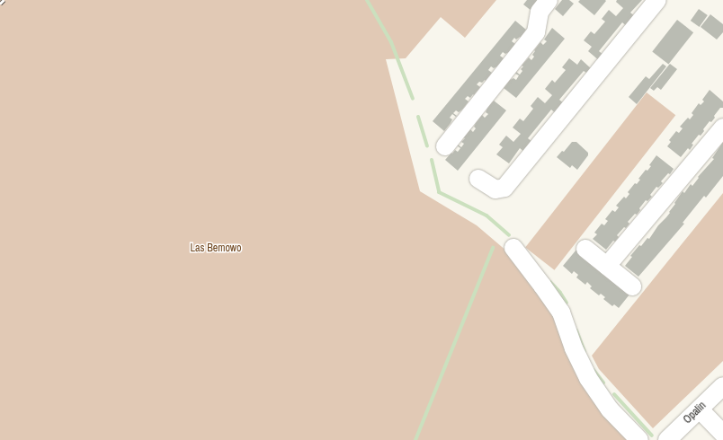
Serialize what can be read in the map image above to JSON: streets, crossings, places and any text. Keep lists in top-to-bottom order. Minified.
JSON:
{"streets":{"street":["Opalin"]},"parks":["Las Bemowo"]}
